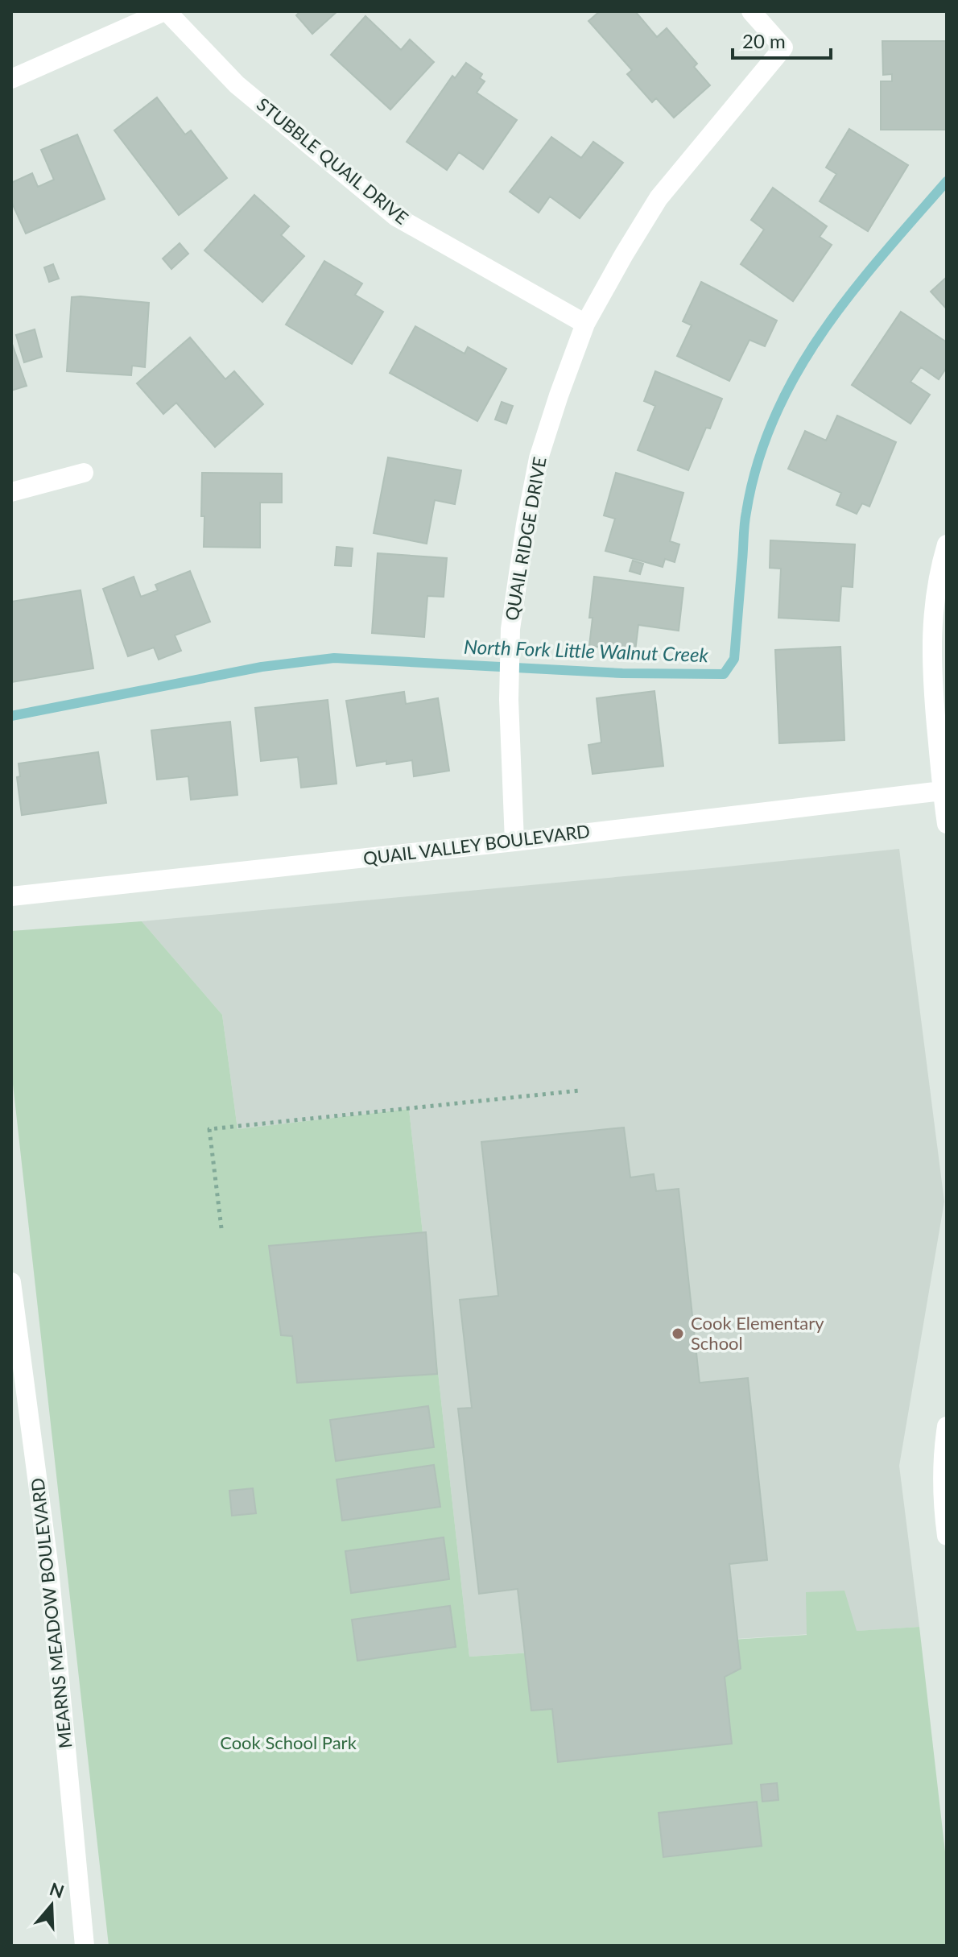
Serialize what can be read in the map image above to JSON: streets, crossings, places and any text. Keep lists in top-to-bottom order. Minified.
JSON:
{"streets":{"street":["STUBBLE QUAIL DRIVE","QUAIL RIDGE DRIVE","QUAIL VALLEY BOULEVARD","MEARNS MEADOW BOULEVARD"]},"crossings":[["STUBBLE QUAIL DRIVE","QUAIL RIDGE DRIVE"],["QUAIL RIDGE DRIVE","QUAIL VALLEY BOULEVARD"]],"water":["North Fork Little Walnut Creek"],"parks":["Cook School Park"],"places":["Cook Elementary School"],"scale_bar":"20 m","north":"top"}
